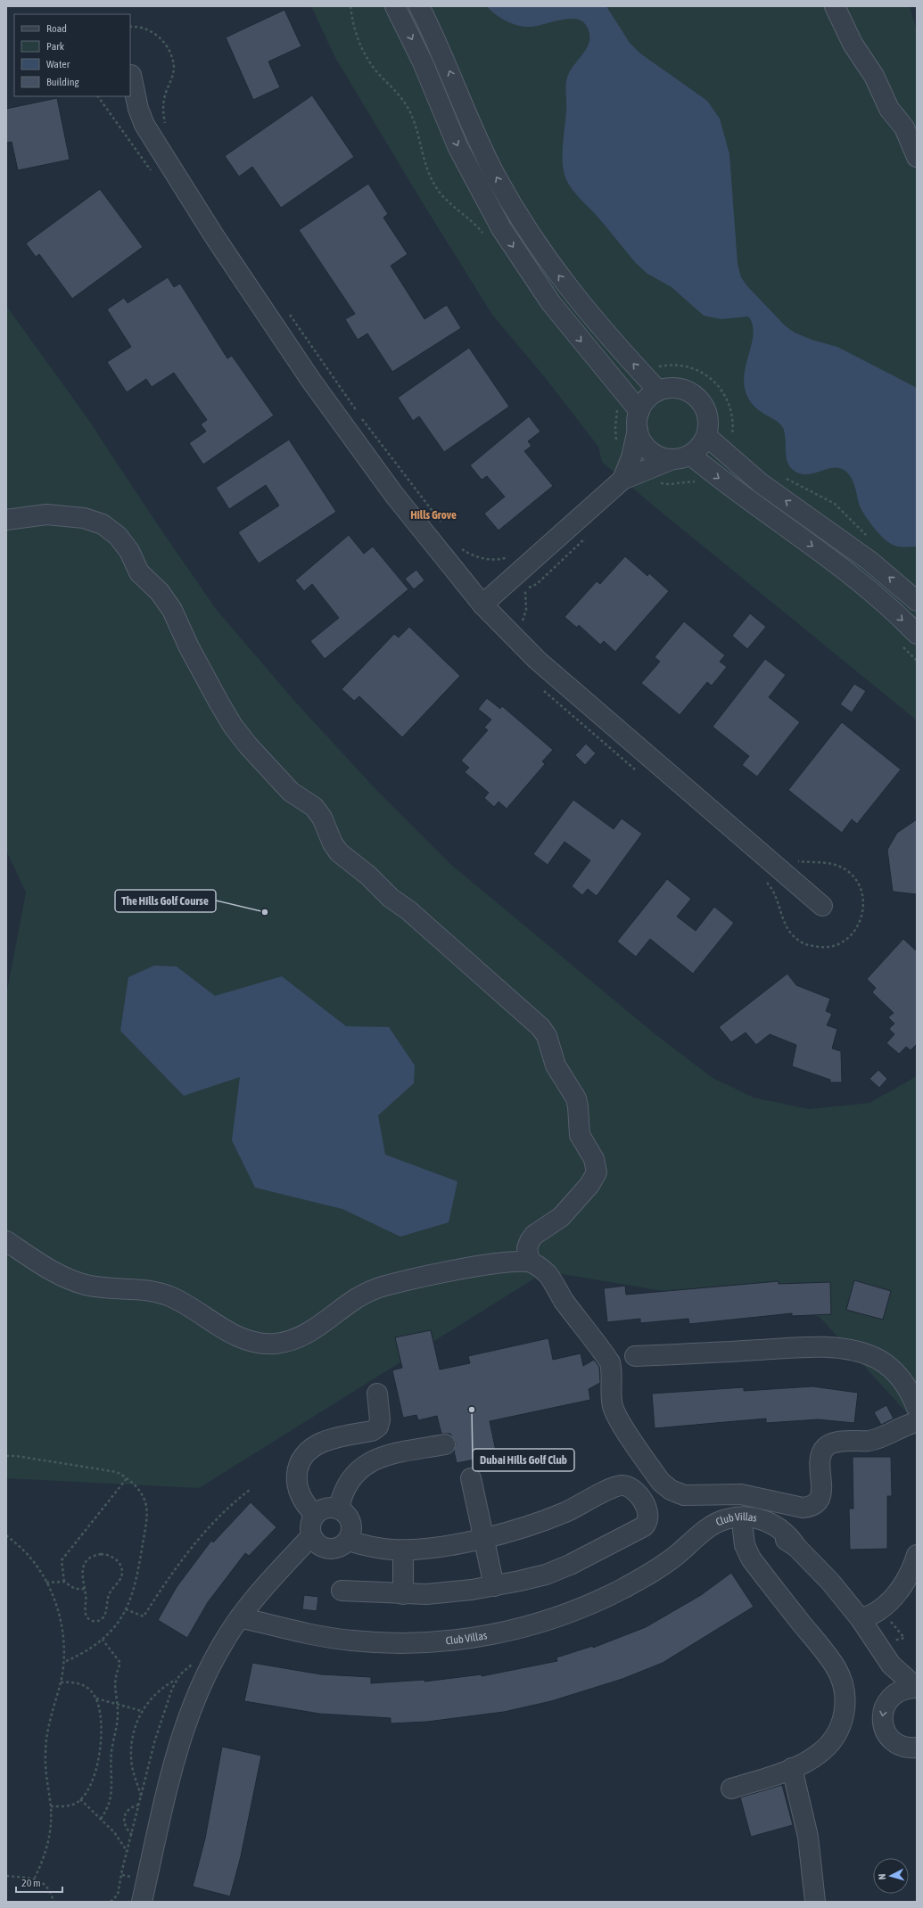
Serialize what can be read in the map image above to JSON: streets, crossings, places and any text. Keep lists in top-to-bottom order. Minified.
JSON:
{"streets":{"street":["Club Villas"]},"districts":["Hills Grove"],"places":["The Hills Golf Course","Dubai Hills Golf Club"],"legend":["Road","Park","Water","Building"],"scale_bar":"20 m","north":"left"}
